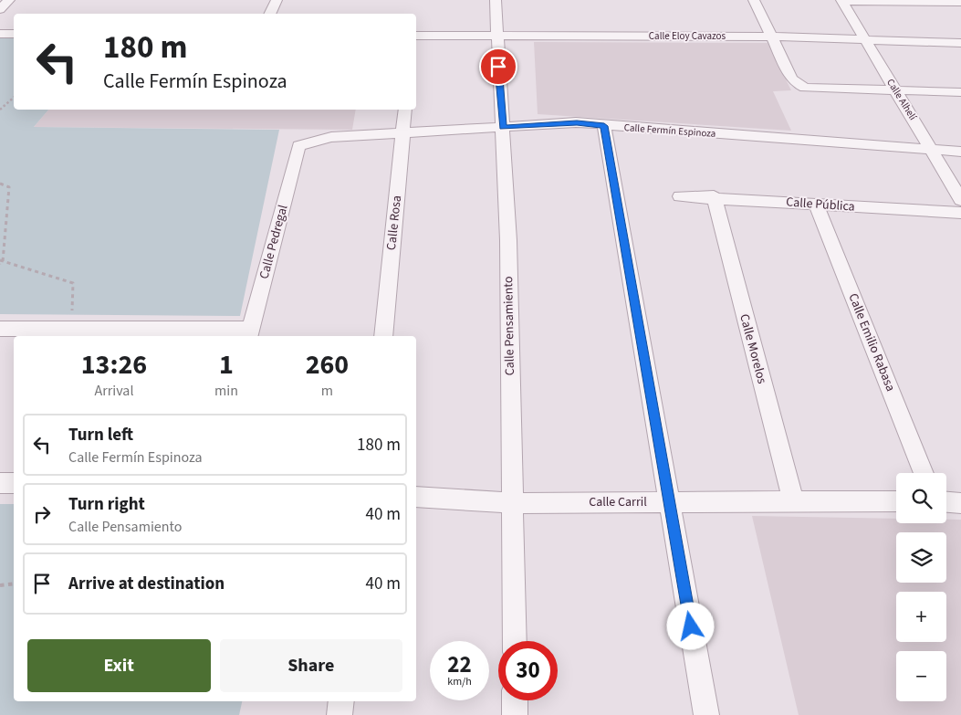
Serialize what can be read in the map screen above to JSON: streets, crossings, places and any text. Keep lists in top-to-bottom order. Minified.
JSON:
{"streets":{"street":["Calle Eloy Cavazos","Calle Alhelí","Calle Fermín Espinoza","Calle Pública","Calle Rosa","Calle Pedregal","Calle Pensamiento","Calle Emilio Rabasa","Calle Morelos","Calle Carril"]},"crossings":[["Calle Eloy Cavazos","Calle Alhelí"],["Calle Eloy Cavazos","Calle Pensamiento"],["Calle Alhelí","Calle Fermín Espinoza"],["Calle Fermín Espinoza","Calle Rosa"],["Calle Fermín Espinoza","Calle Pedregal"],["Calle Fermín Espinoza","Calle Pensamiento"],["Calle Pública","Calle Emilio Rabasa"],["Calle Pública","Calle Morelos"],["Calle Pensamiento","Calle Carril"],["Calle Morelos","Calle Carril"]],"page":{"turn":["180 m","Calle Fermín Espinoza"],"eta":["13:26","Arrival","1","min","260","m"],"list":[{"name":"Turn left","note":"Calle Fermín Espinoza","value":"180 m"},{"name":"Turn right","note":"Calle Pensamiento","value":"40 m"},{"name":"Arrive at destination","value":"40 m"}],"map_buttons":["+","−"],"buttons":["Exit","Share"],"speed":"22 km/h","limit":"30"}}
